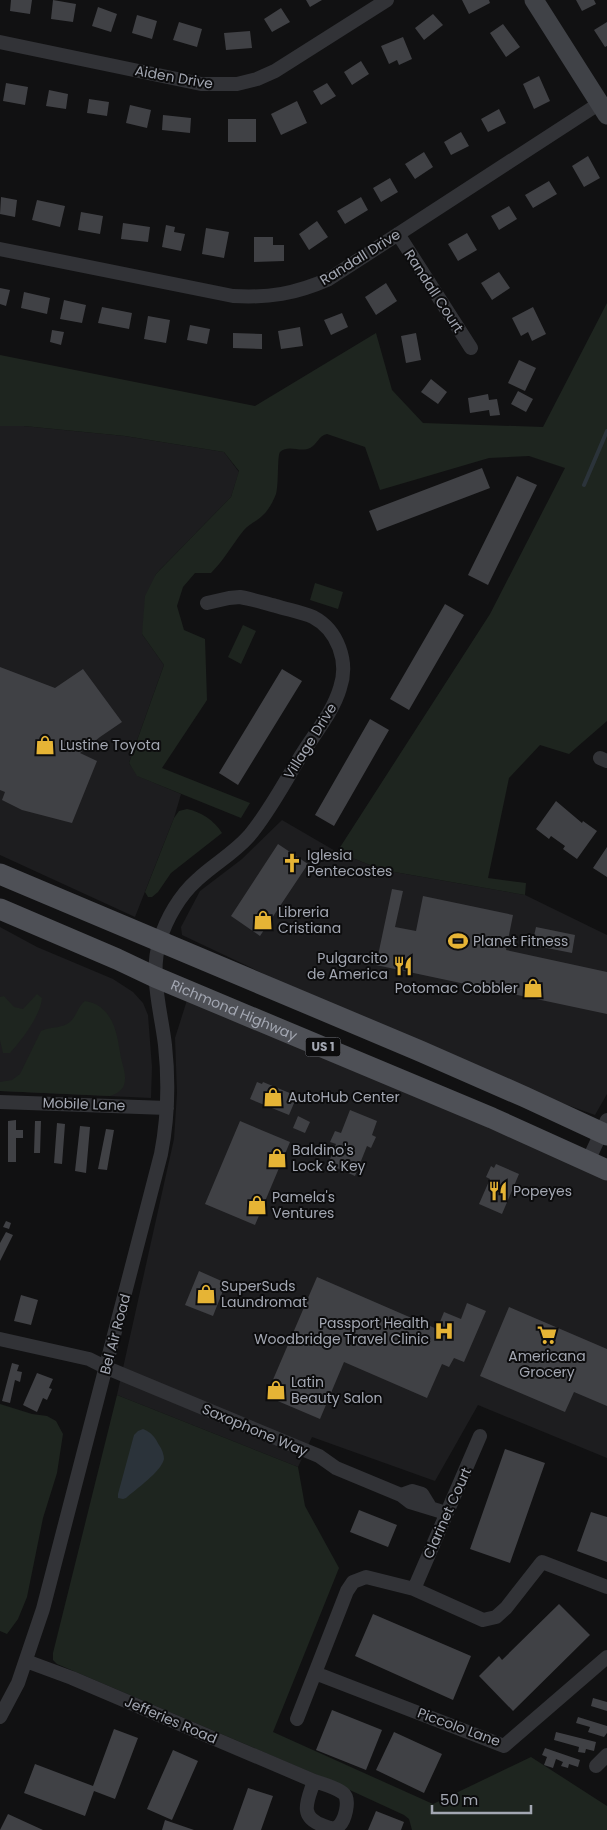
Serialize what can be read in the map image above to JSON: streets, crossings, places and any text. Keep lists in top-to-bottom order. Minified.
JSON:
{"streets":{"main road":["Richmond Highway","US 1"],"street":["Aiden Drive","Randall Drive","Randall Court","Village Drive","Mobile Lane","Bel Air Road","Saxophone Way","Clarinet Court","Jefferies Road","Piccolo Lane"]},"crossings":[["Randall Drive","Randall Court"],["Village Drive","US 1"],["Village Drive","Bel Air Road"],["Richmond Highway","Bel Air Road"],["US 1","Bel Air Road"],["Mobile Lane","Bel Air Road"],["Bel Air Road","Saxophone Way"],["Bel Air Road","Jefferies Road"],["Saxophone Way","Clarinet Court"]],"places":{"shop":["Lustine Toyota","Libreria Cristiana","Potomac Cobbler","AutoHub Center","Baldino's Lock & Key","Pamela's Ventures","SuperSuds Laundromat","Latin Beauty Salon"],"church":["Iglesia Pentecostes"],"sports":["Planet Fitness"],"restaurant":["Pulgarcito de America","Popeyes"],"hospital":["Passport Health Woodbridge Travel Clinic"],"supermarket":["Americana Grocery"]},"scale_bar":"50 m"}
